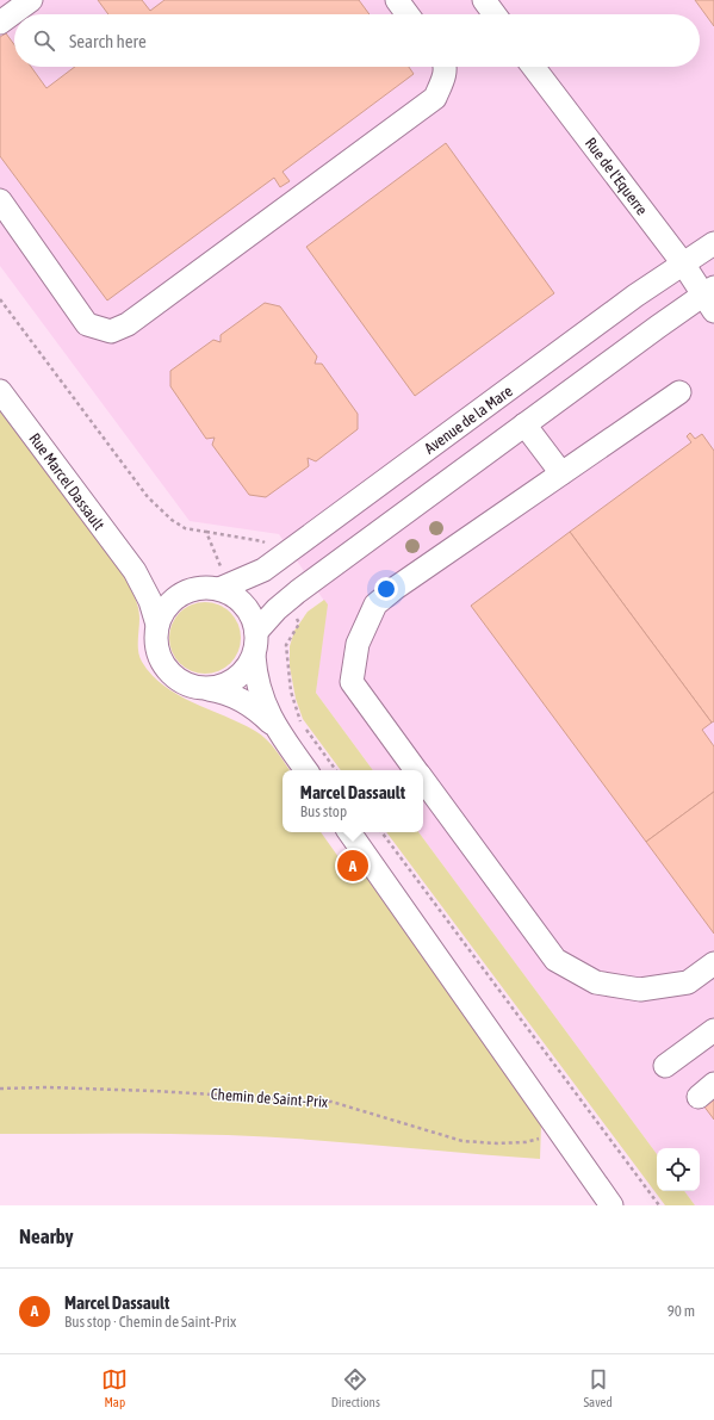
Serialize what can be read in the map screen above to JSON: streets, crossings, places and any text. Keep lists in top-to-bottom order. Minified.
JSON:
{"streets":{"street":["Rue de l'Equerre","Avenue de la Mare","Rue Marcel Dassault"],"path":["Chemin de Saint-Prix"]},"crossings":[["Rue de l'Equerre","Avenue de la Mare"],["Avenue de la Mare","Rue Marcel Dassault"]],"page":{"search":"Search here","popup":["Marcel Dassault","Bus stop"],"pins":"A","heading":"Nearby","list":[{"mark":"A","name":"Marcel Dassault","note":"Bus stop · Chemin de Saint-Prix","value":"90 m"}],"nav":["Map","Directions","Saved"]}}
